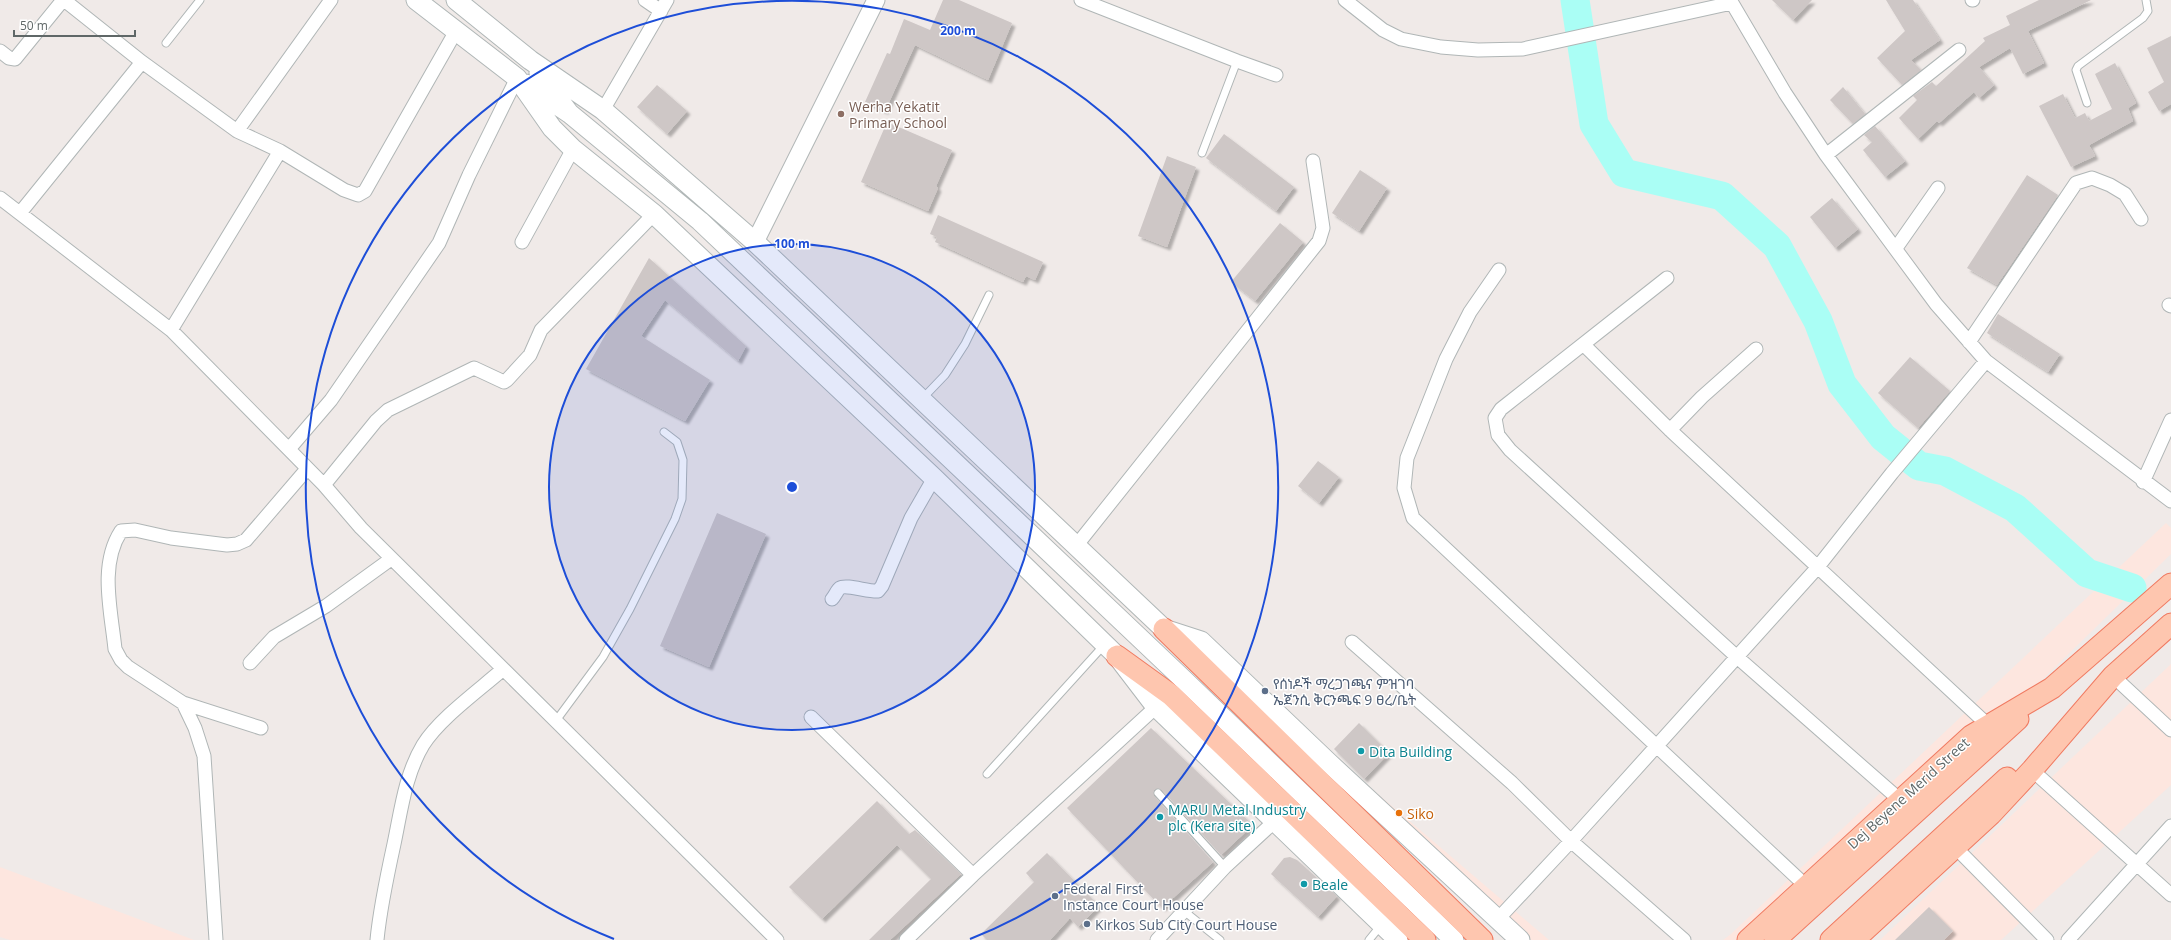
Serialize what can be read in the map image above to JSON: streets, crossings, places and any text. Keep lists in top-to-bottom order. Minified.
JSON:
{"streets":{"main road":["Dej Beyene Merid Street"]},"places":["Werha Yekatit Primary School","የሰነዶች ማረጋገጫና ምዝገባ ኤጀንሲ ቅርንጫፍ 9 ፀረ/ቤት","Dita Building","Siko","MARU Metal Industry plc (Kera site)","Beale","Federal First Instance Court House","Kirkos Sub City Court House"],"scale_bar":"50 m","rings":["200 m","100 m"]}
